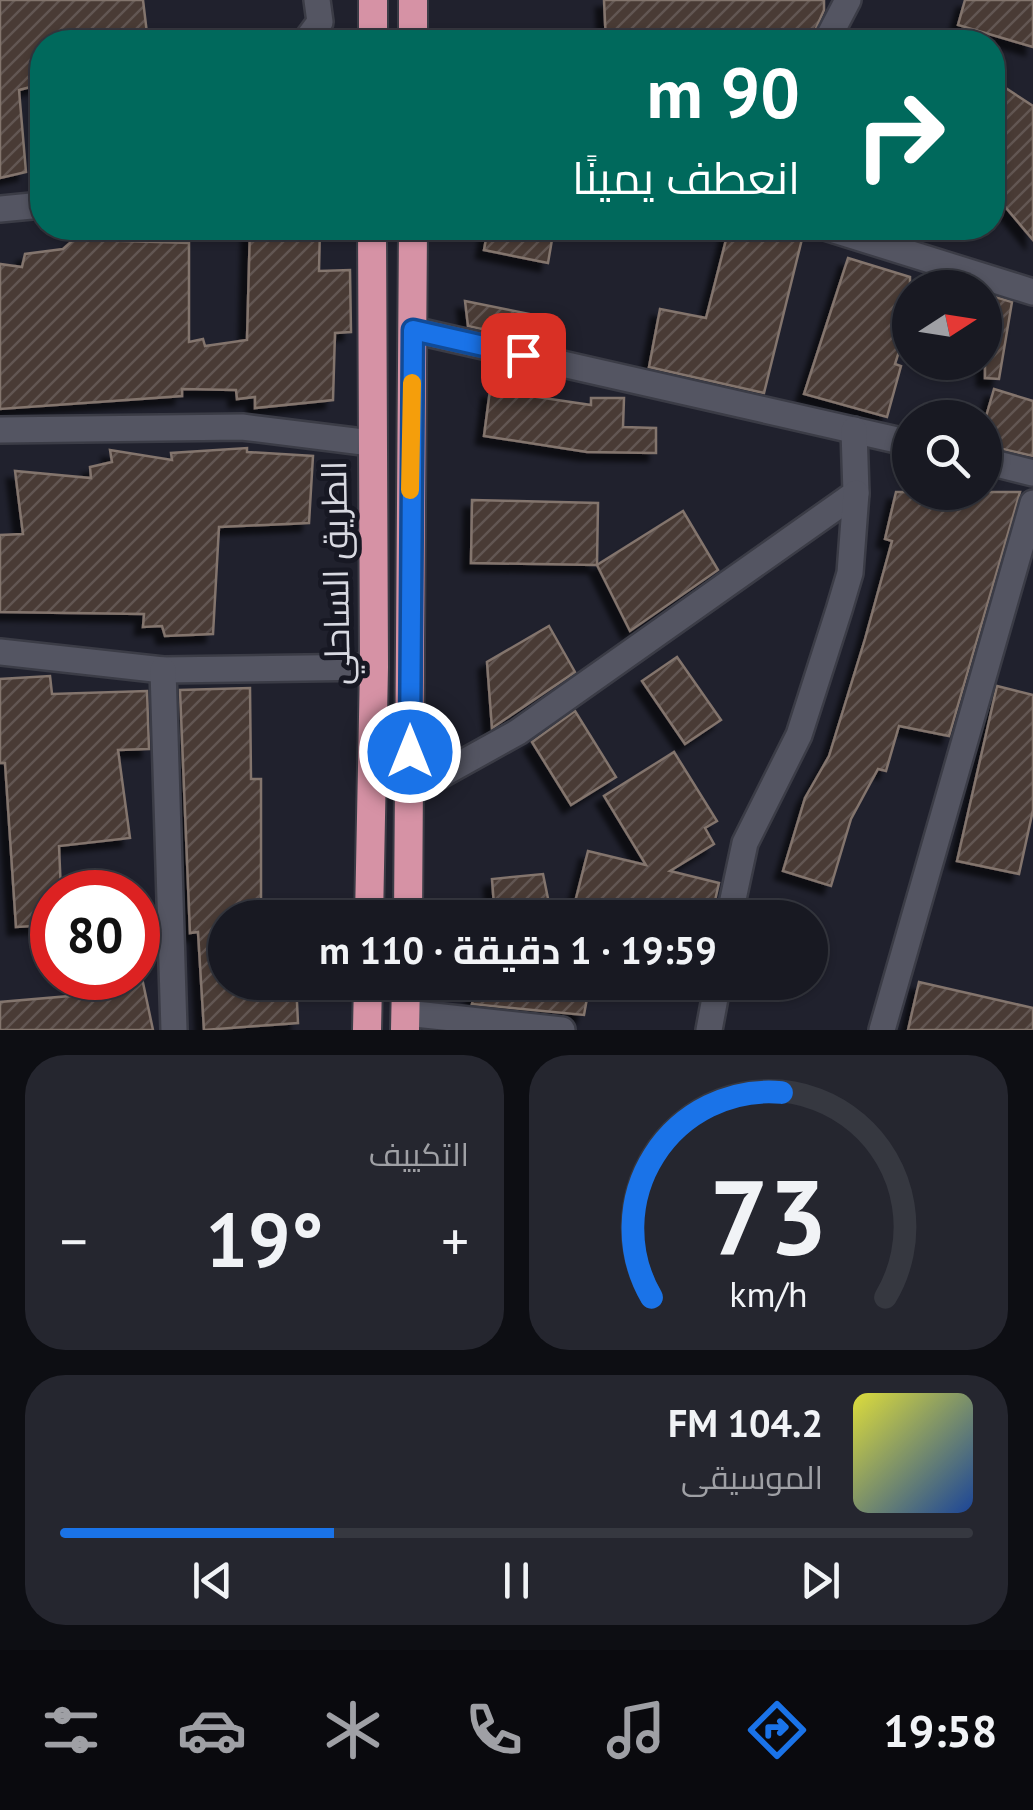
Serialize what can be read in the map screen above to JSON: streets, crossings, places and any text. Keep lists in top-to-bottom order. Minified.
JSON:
{"streets":{"highway":["الطريق الساحلي"]},"north":"right","page":{"turn":["90 m","انعطف يمينًا"],"limit":"80","trip":"19:59 · 1 دقيقة · 110 m","tile":"التكييف","heat":["−","19°","+"],"song":["104.2 FM","الموسيقى"],"tabs":"19:58","gauge":["73","km/h"]}}
